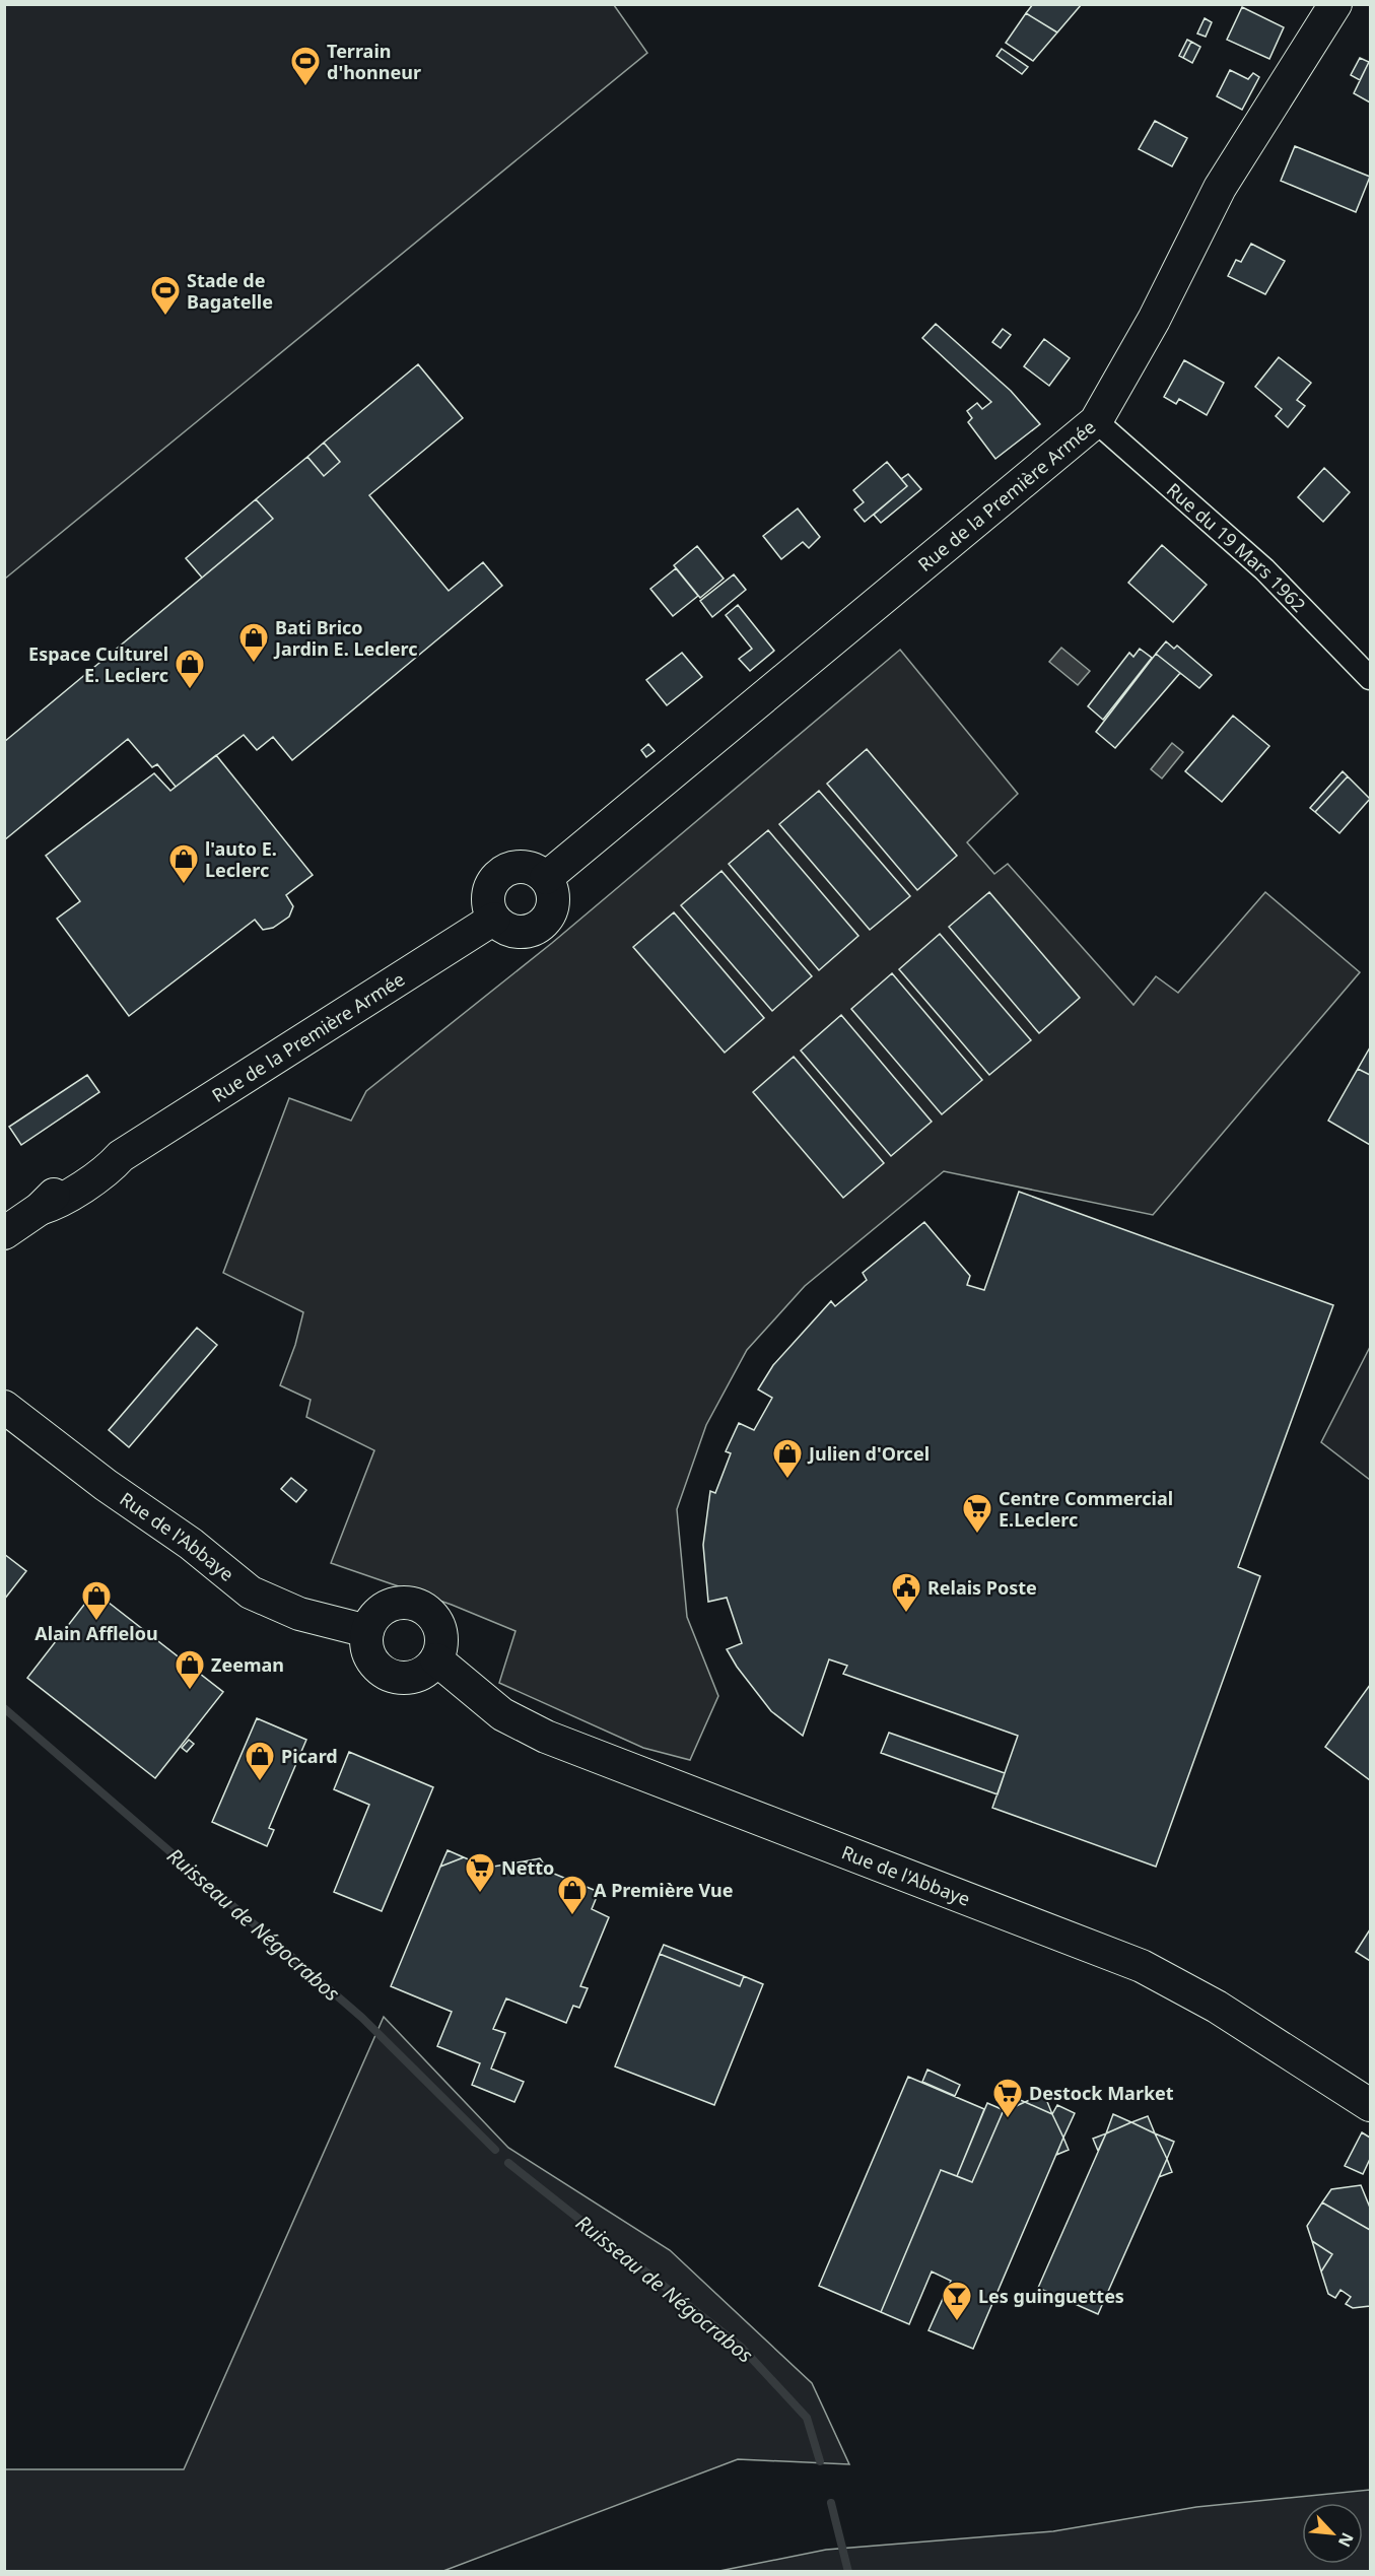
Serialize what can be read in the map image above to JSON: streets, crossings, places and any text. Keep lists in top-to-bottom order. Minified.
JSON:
{"streets":{"street":["Rue de la Première Armée","Rue du 19 Mars 1962","Rue de l'Abbaye"]},"crossings":[["Rue de la Première Armée","Rue du 19 Mars 1962"]],"water":["Ruisseau de Négocrabos"],"places":{"sports":["Terrain d'honneur","Stade de Bagatelle"],"shop":["Bati Brico Jardin E. Leclerc","Espace Culturel E. Leclerc","l'auto E. Leclerc","Julien d'Orcel","Alain Afflelou","Zeeman","Picard","A Première Vue"],"supermarket":["Centre Commercial E.Leclerc","Netto","Destock Market"],"public building":["Relais Poste"],"bar":["Les guinguettes"]},"north":"bottom right"}
